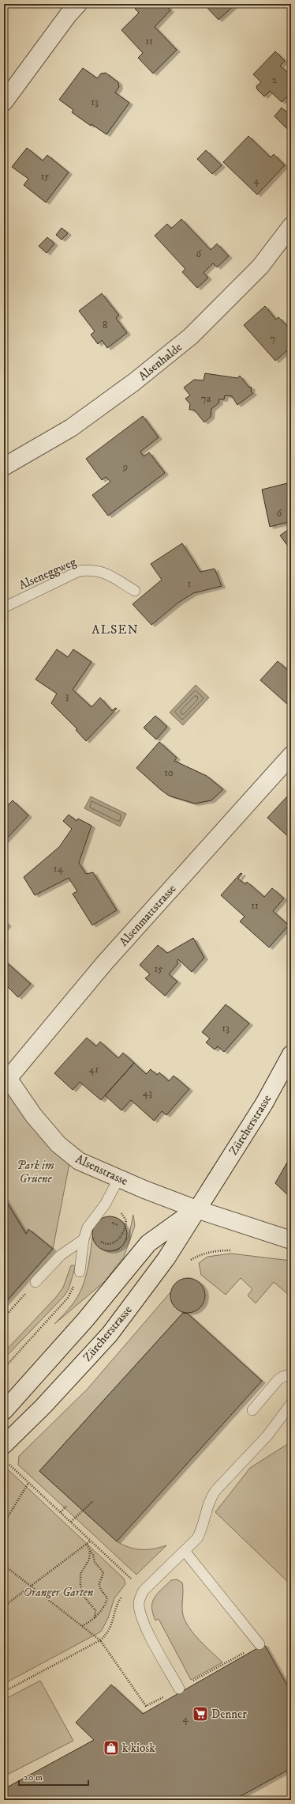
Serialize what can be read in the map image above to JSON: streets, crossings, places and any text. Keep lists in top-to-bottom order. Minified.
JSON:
{"streets":{"street":["Alsenhalde","Alsenmattstrasse","Zürcherstrasse","Alsenstrasse"],"lane":["Alseneggweg"]},"crossings":[["Alsenmattstrasse","Alsenstrasse"],["Zürcherstrasse","Alsenstrasse"]],"districts":["ALSEN"],"parks":["Park im Grüene","Oranger Garten"],"places":{"supermarket":["Denner"],"shop":["k kiosk"]},"house_numbers":["11","2","13","15","4","6","8","7","7a","9","6","1","3","10","14","11","15","13","41","43","4"],"scale_bar":"20 m"}
